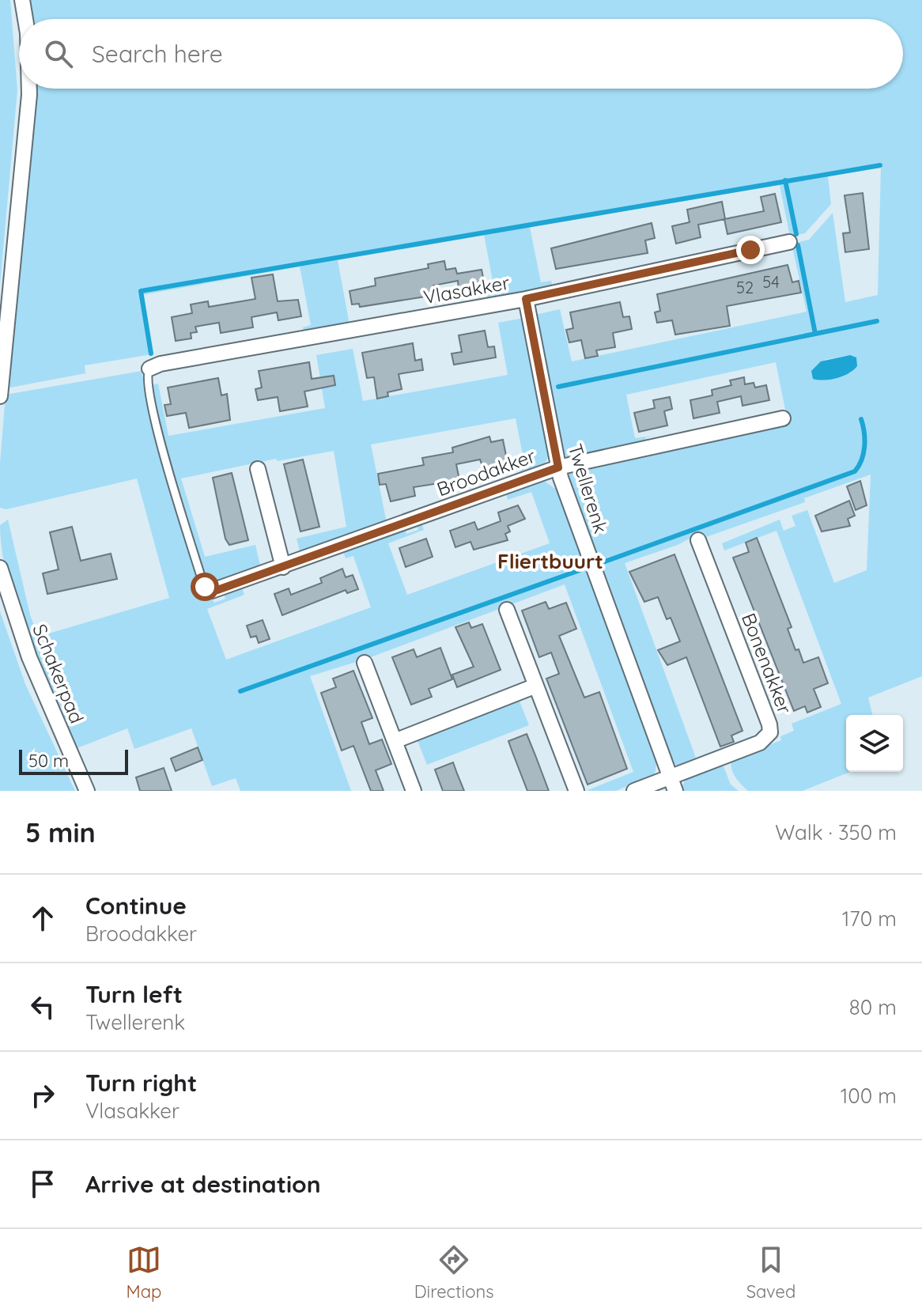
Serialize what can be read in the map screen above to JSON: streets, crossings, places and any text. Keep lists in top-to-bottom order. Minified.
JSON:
{"streets":{"street":["Vlasakker","Broodakker","Twellerenk","Bonenakker","Schakerpad"]},"crossings":[["Vlasakker","Twellerenk"],["Broodakker","Twellerenk"],["Twellerenk","Bonenakker"]],"districts":["Fliertbuurt"],"house_numbers":["54","52"],"scale_bar":"50 m","page":{"search":"Search here","scale":"50 m","heading":["5 min","Walk · 350 m"],"list":[["Continue","Broodakker","170 m"],["Turn left","Twellerenk","80 m"],["Turn right","Vlasakker","100 m"],"Arrive at destination"],"nav":["Map","Directions","Saved"]}}
